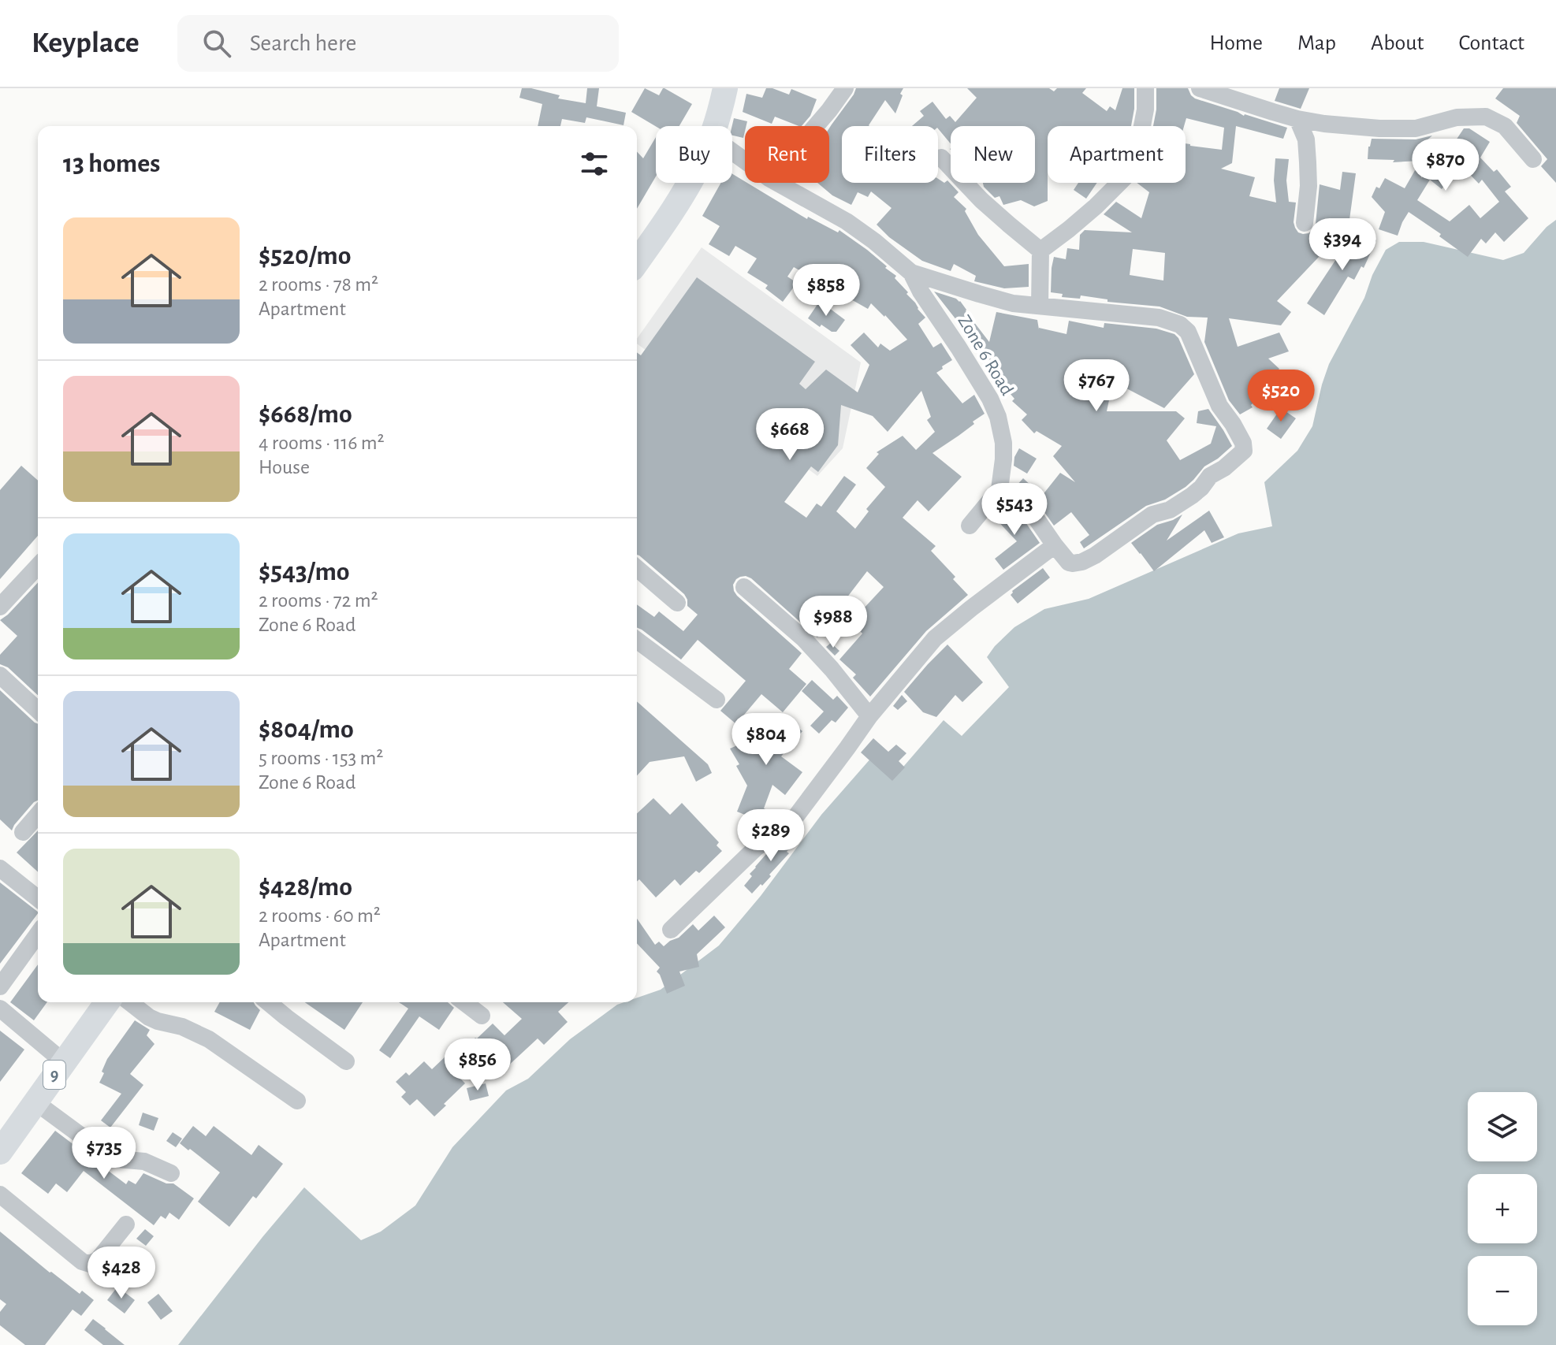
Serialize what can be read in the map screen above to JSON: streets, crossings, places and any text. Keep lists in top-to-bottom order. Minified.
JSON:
{"streets":{"highway":["9"],"street":["Zone 6 Road"]},"page":{"header":"Keyplace","search":"Search here","nav":["Home","Map","About","Contact"],"chip":["Buy","Rent","Filters","New","Apartment"],"heading":"13 homes","price":["$870","$394","$858","$767","$520","$668","$543","$988","$804","$289","$856","$735","$428"],"list":[{"name":"$520/mo","note":"2 rooms · 78 m² · Apartment"},{"name":"$668/mo","note":"4 rooms · 116 m² · House"},{"name":"$543/mo","note":"2 rooms · 72 m² · Zone 6 Road"},{"name":"$804/mo","note":"5 rooms · 153 m² · Zone 6 Road"},{"name":"$428/mo","note":"2 rooms · 60 m² · Apartment"}],"map_buttons":["+","−"]}}
